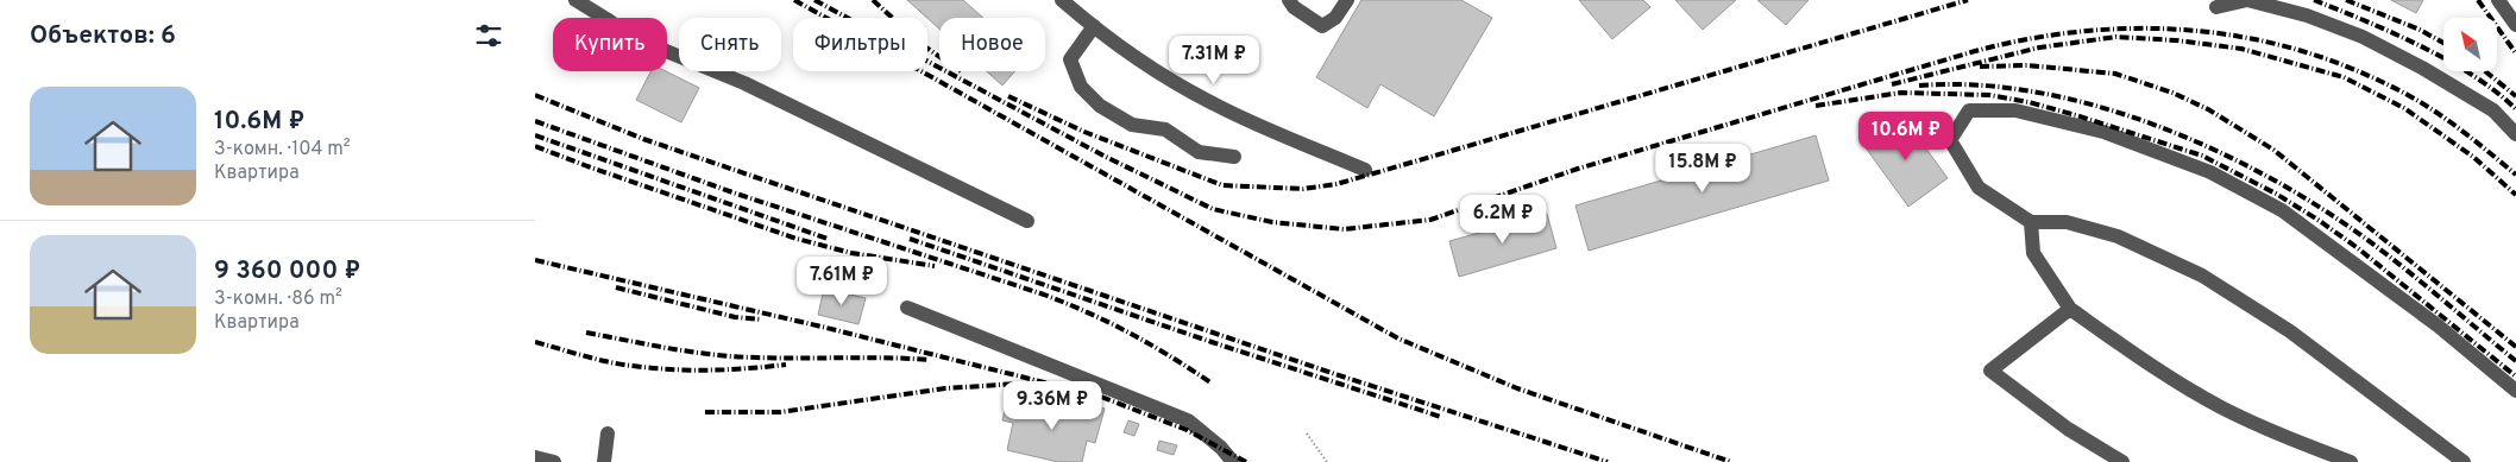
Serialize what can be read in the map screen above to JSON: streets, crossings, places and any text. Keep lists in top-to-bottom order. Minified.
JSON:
{"north":"top left","page":{"heading":"Объектов: 6","chip":["Купить","Снять","Фильтры","Новое"],"price":["7.31M ₽","10.6M ₽","15.8M ₽","6.2M ₽","7.61M ₽","9.36M ₽"],"list":[{"name":"10.6M ₽","note":"3-комн. · 104 m² · Квартира"},{"name":"9 360 000 ₽","note":"3-комн. · 86 m² · Квартира"}]}}
